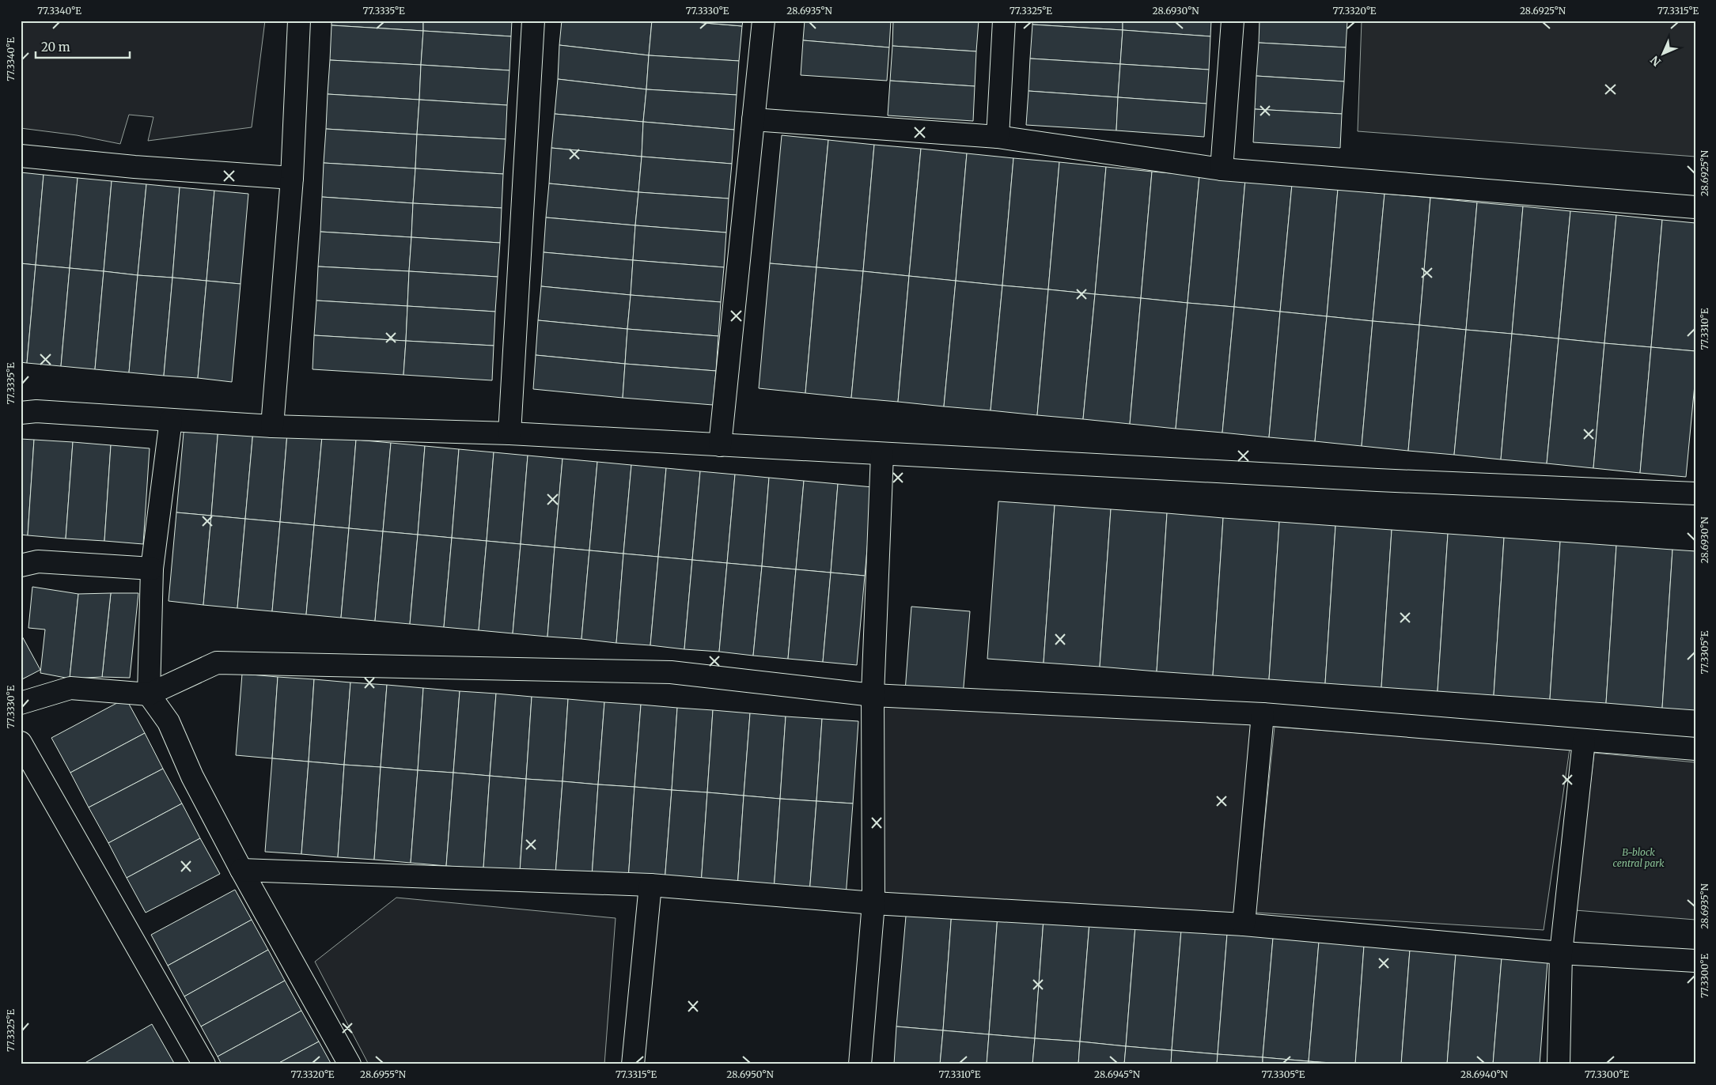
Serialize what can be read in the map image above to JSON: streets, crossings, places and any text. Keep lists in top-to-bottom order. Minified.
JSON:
{"parks":["B-block central park"],"scale_bar":"20 m","north":"bottom left","coordinates":["77.3340°E","77.3335°E","77.3330°E","28.6935°N","77.3325°E","28.6930°N","77.3320°E","28.6925°N","77.3315°E","77.3310°E","77.3305°E","77.3300°E","28.6955°N","28.6950°N","28.6945°N","28.6940°N"]}
